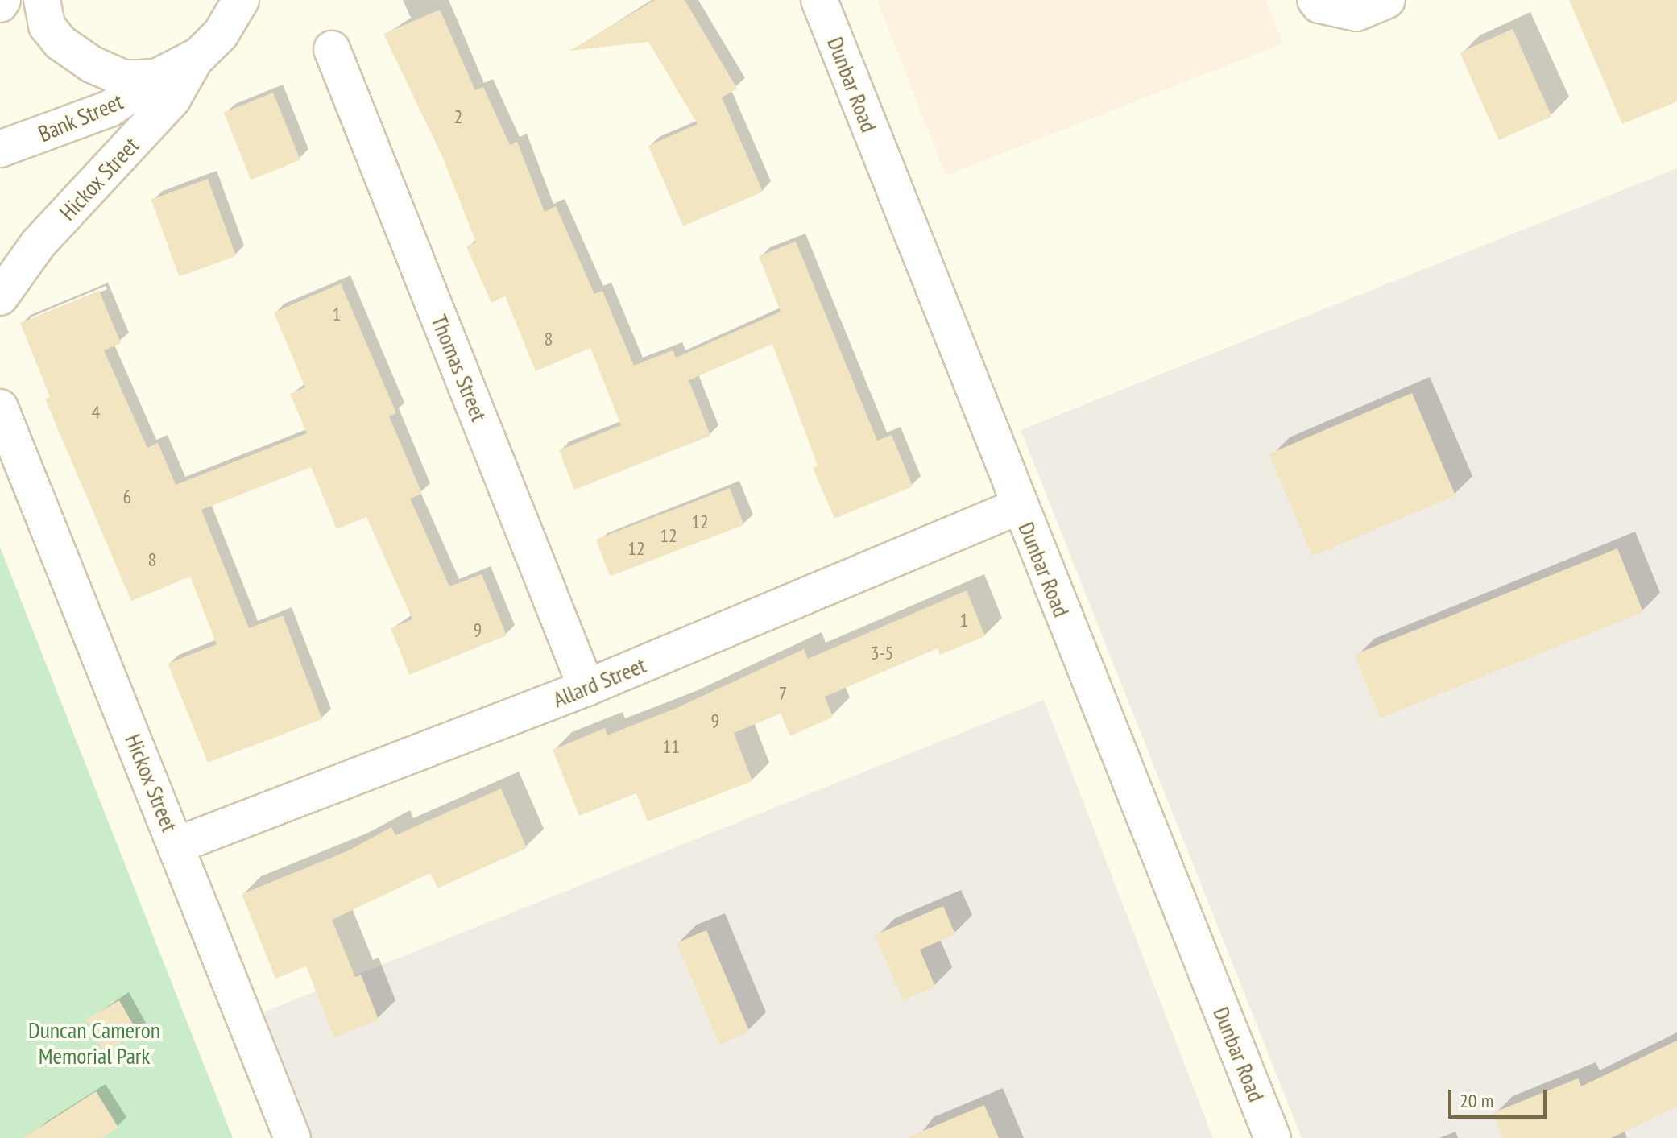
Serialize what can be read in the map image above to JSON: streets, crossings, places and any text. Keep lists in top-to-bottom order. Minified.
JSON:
{"streets":{"street":["Dunbar Road","Bank Street","Hickox Street","Thomas Street","Allard Street"]},"crossings":[["Dunbar Road","Allard Street"],["Bank Street","Hickox Street"],["Hickox Street","Allard Street"],["Thomas Street","Allard Street"]],"parks":["Duncan Cameron Memorial Park"],"house_numbers":["2","1","8","4","6","12","12","12","8","1","9","3-5","7","9","11"],"scale_bar":"20 m"}
